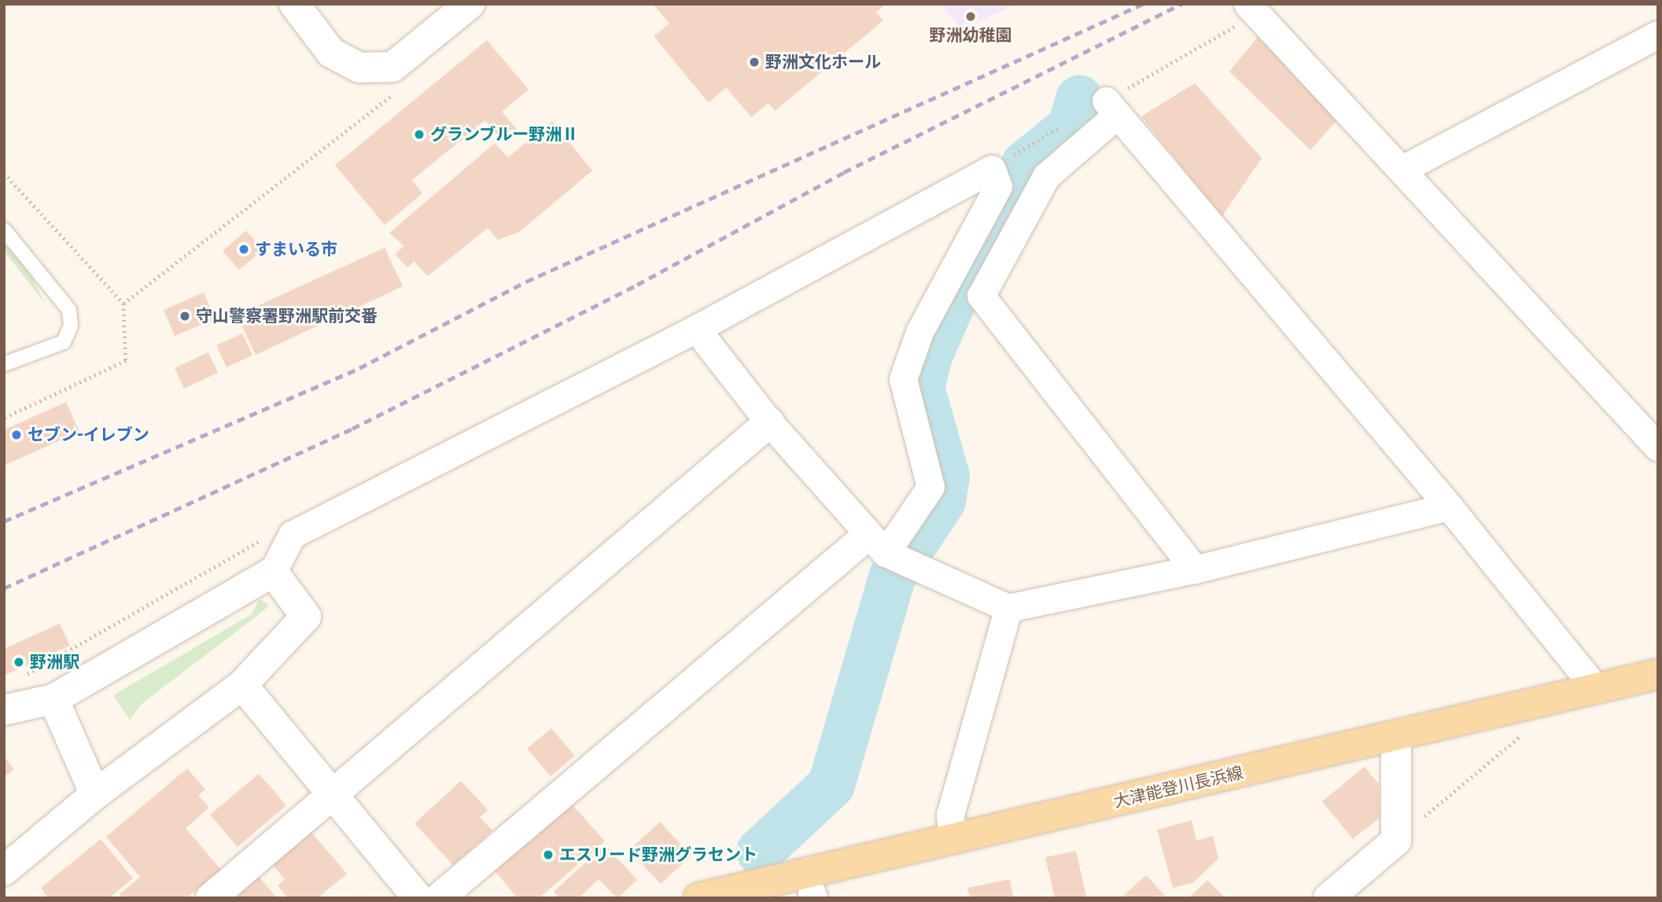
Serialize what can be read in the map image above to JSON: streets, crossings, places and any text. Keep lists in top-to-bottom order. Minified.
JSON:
{"streets":{"main road":["大津能登川長浜線"]},"places":["野洲幼稚園","野洲文化ホール","グランブルー野洲Ⅱ","すまいる市","守山警察署野洲駅前交番","セブン-イレブン","野洲駅","エスリード野洲グラセント"]}
